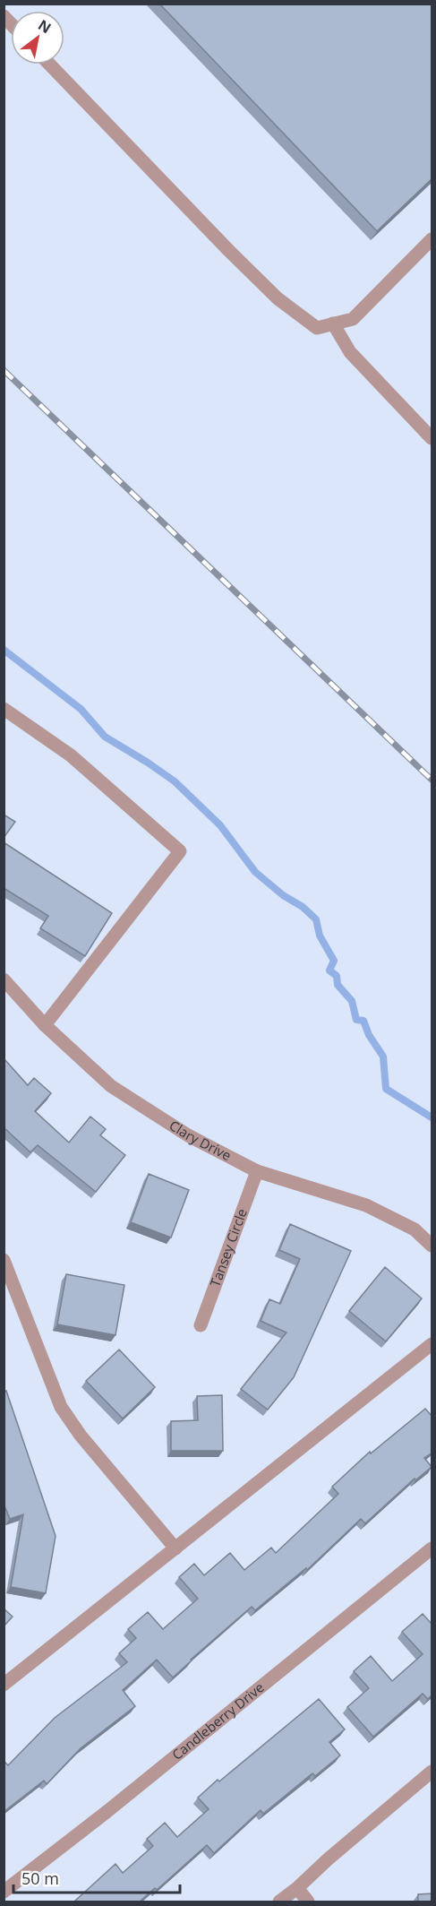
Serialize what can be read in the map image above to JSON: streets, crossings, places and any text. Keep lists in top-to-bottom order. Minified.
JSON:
{"streets":{"street":["Clary Drive","Tansey Circle","Candleberry Drive"]},"crossings":[["Clary Drive","Tansey Circle"]],"scale_bar":"50 m","north":"top right"}
